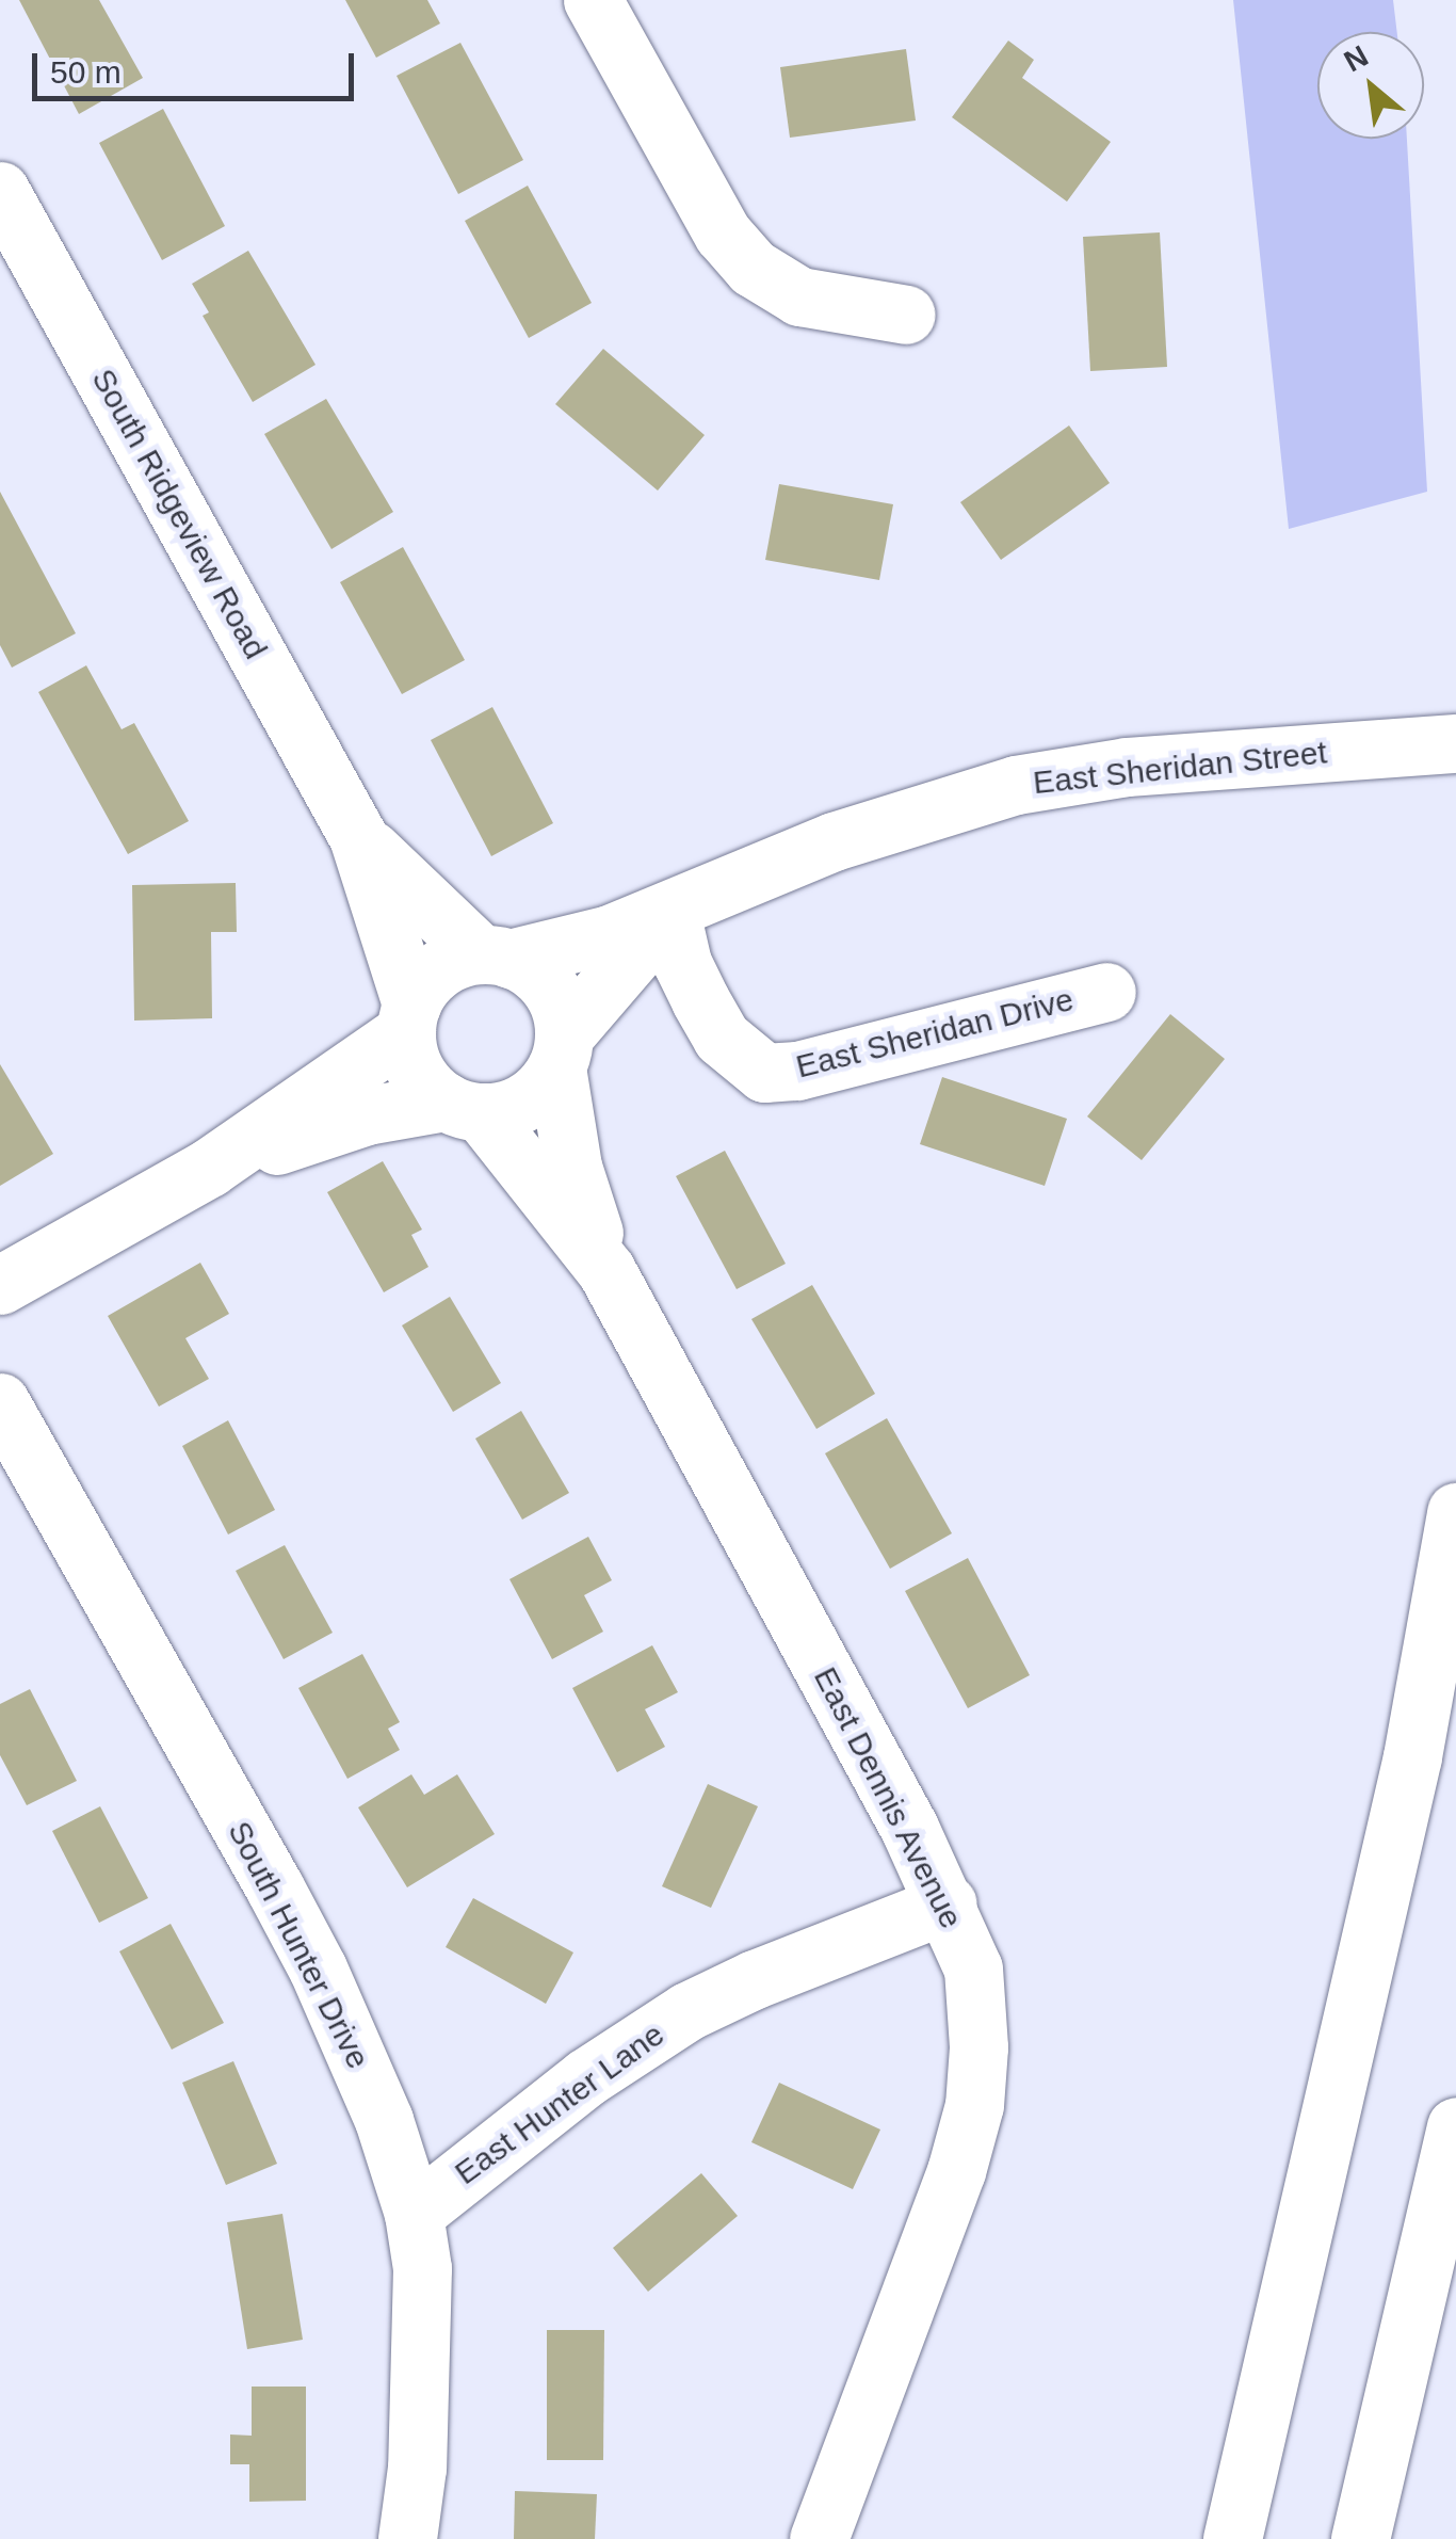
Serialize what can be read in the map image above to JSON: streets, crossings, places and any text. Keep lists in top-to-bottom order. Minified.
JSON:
{"streets":{"main road":["South Ridgeview Road","East Sheridan Street","East Sheridan Drive","East Dennis Avenue","South Hunter Drive","East Hunter Lane"]},"crossings":[["South Ridgeview Road","East Sheridan Street"],["South Ridgeview Road","East Dennis Avenue"],["East Sheridan Street","East Sheridan Drive"],["East Sheridan Street","East Dennis Avenue"],["East Dennis Avenue","East Hunter Lane"],["South Hunter Drive","East Hunter Lane"]],"scale_bar":"50 m","north":"top left"}
